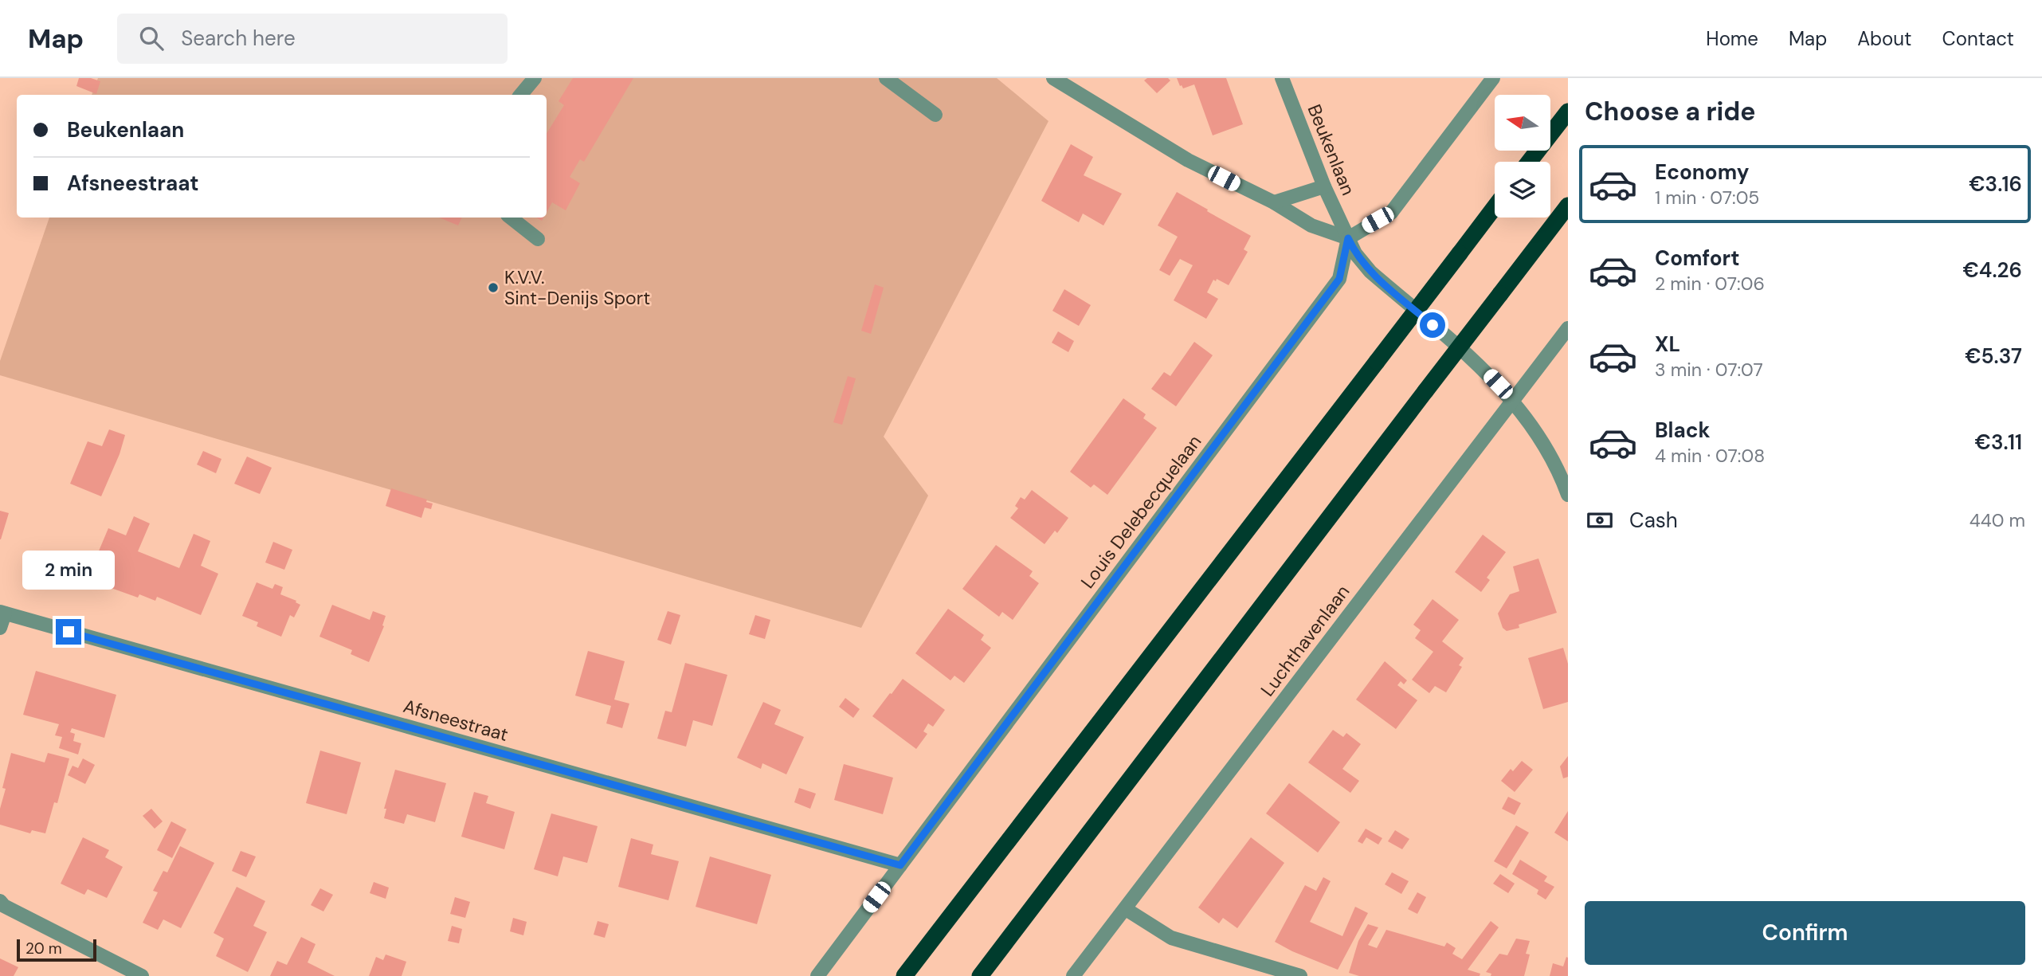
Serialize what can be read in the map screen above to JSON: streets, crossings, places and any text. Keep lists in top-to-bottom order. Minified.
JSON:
{"streets":{"street":["Beukenlaan","Louis Delebecquelaan","Luchthavenlaan","Afsneestraat"]},"crossings":[["Beukenlaan","Louis Delebecquelaan"],["Beukenlaan","Luchthavenlaan"],["Louis Delebecquelaan","Afsneestraat"]],"places":["K.V.V. Sint-Denijs Sport"],"scale_bar":"20 m","north":"left","page":{"header":"Map","search":"Search here","nav":["Home","Map","About","Contact"],"heading":"Choose a ride","banner":["Beukenlaan","Afsneestraat"],"list":[{"name":"Economy","note":"1 min · 07:05","value":"€3.16"},{"name":"Comfort","note":"2 min · 07:06","value":"€4.26"},{"name":"XL","note":"3 min · 07:07","value":"€5.37"},{"name":"Black","note":"4 min · 07:08","value":"€3.11"}],"pay":["Cash","440 m"],"bubble":"2 min","buttons":"Confirm","scale":"20 m"}}
